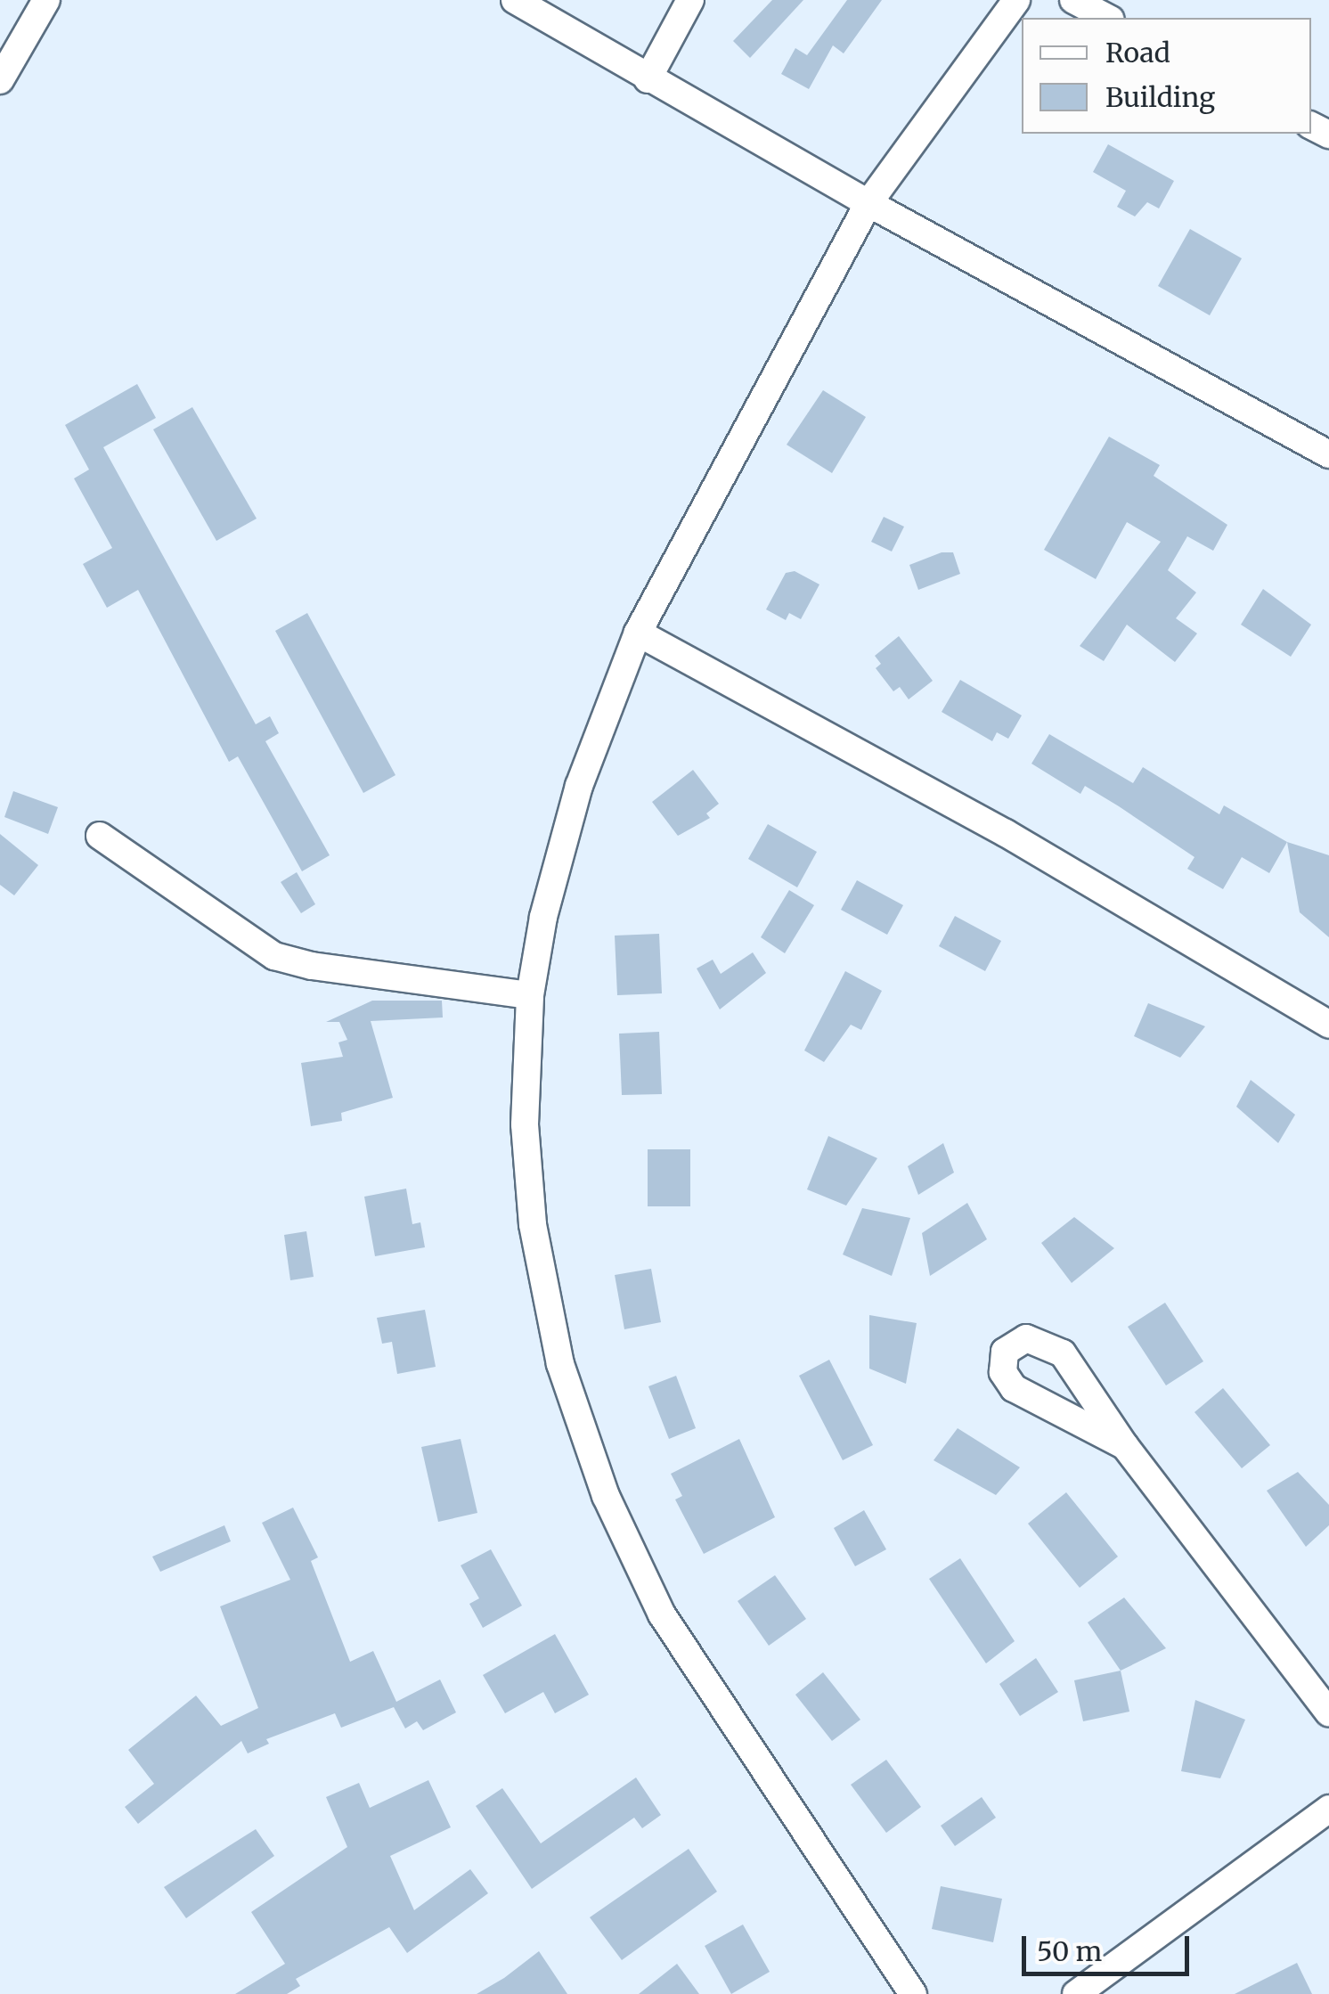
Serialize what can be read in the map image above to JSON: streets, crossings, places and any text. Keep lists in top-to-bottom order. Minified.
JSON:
{"legend":["Road","Building"],"scale_bar":"50 m"}
